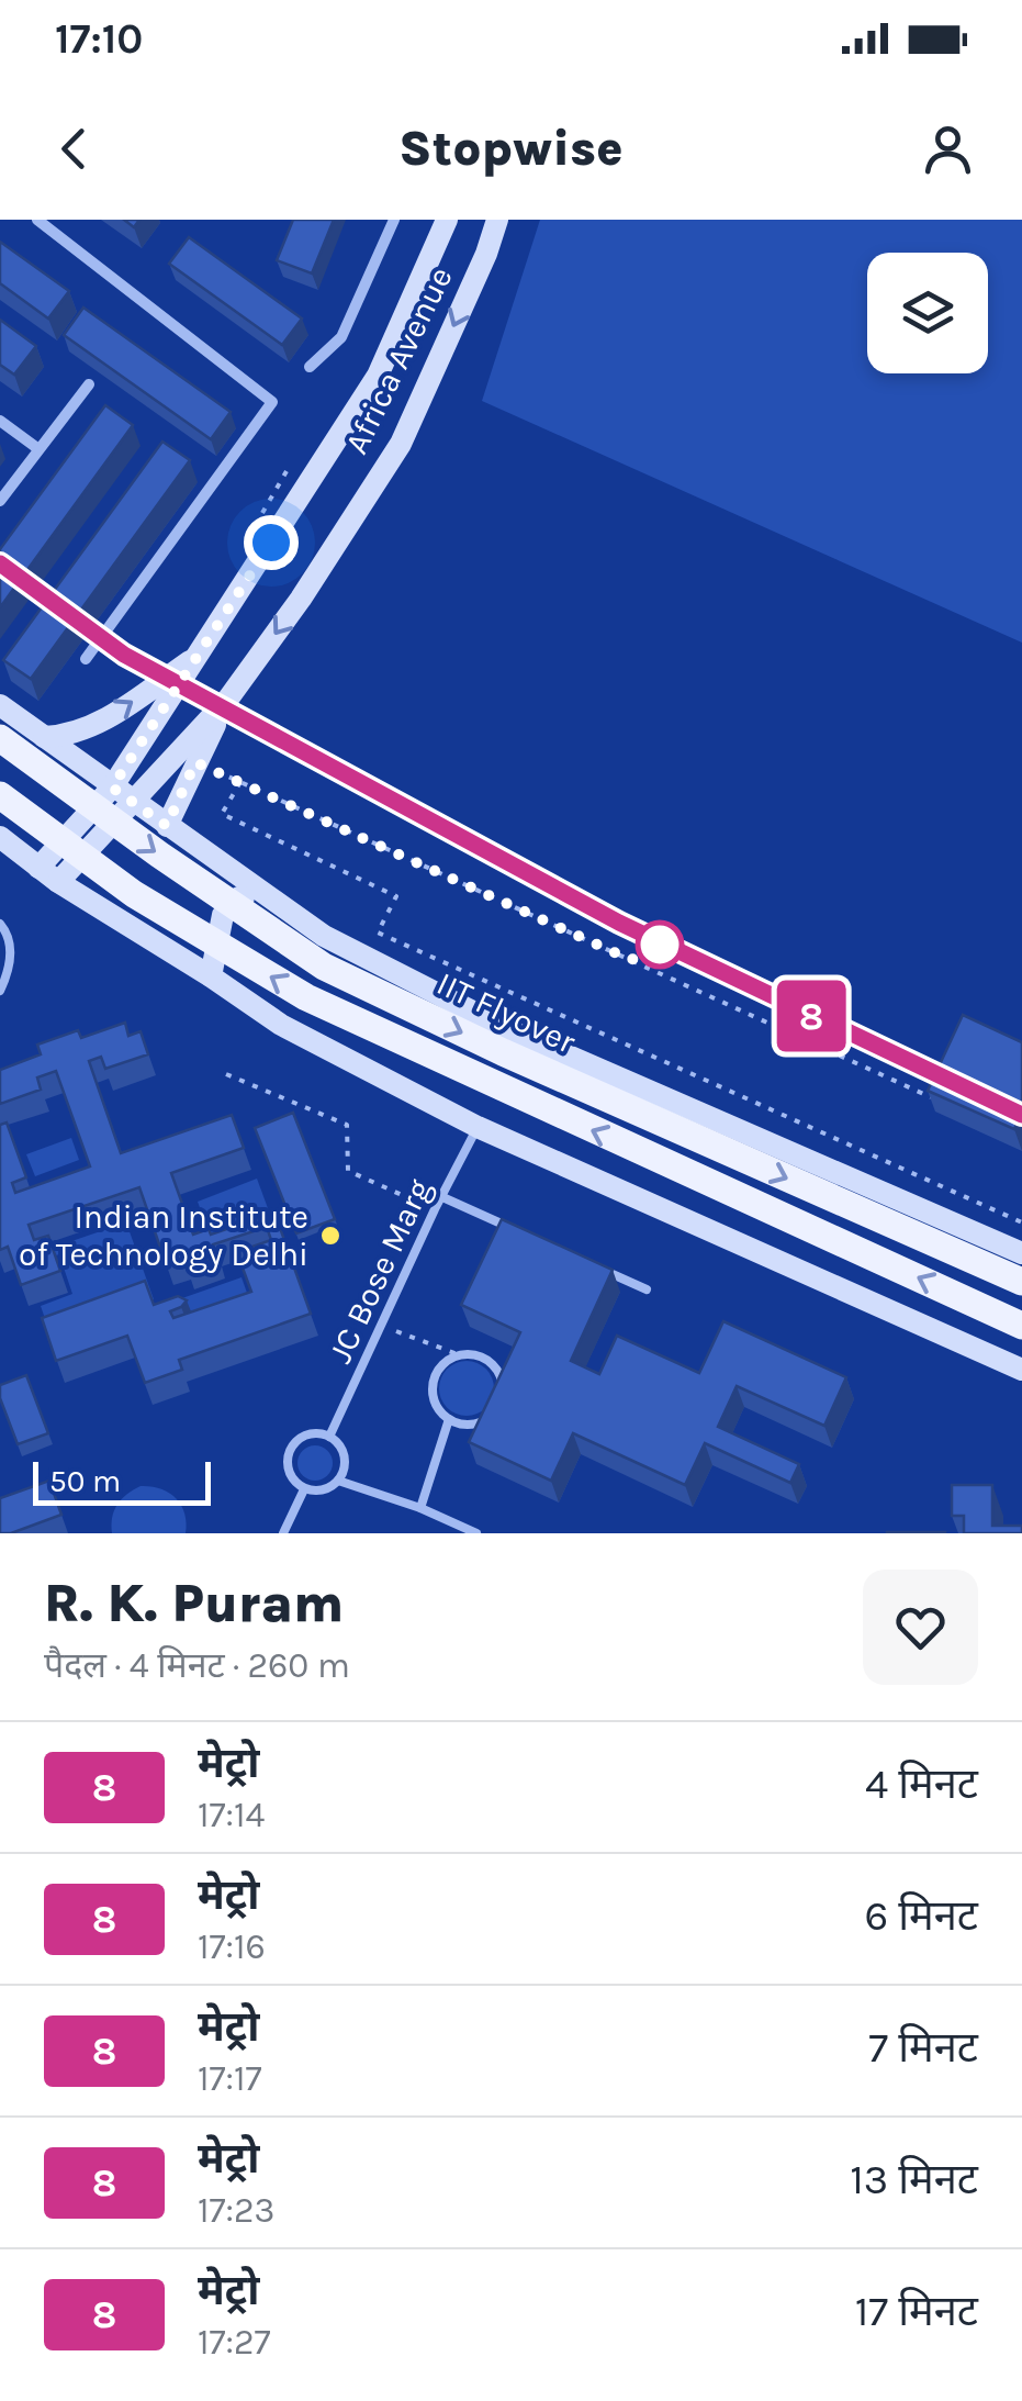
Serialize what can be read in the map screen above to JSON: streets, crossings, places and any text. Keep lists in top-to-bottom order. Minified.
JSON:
{"streets":{"main road":["Africa Avenue","IIT Flyover"],"lane":["JC Bose Marg"]},"places":["Indian Institute of Technology Delhi"],"lines":["metro line 8"],"scale_bar":"50 m","page":{"status":"17:10","header":"Stopwise","on_map":"8","scale":"50 m","heading":["R. K. Puram","पैदल · 4 मिनट · 260 m"],"list":[{"mark":"8","name":"मेट्रो","note":"17:14","value":"4 मिनट"},{"mark":"8","name":"मेट्रो","note":"17:16","value":"6 मिनट"},{"mark":"8","name":"मेट्रो","note":"17:17","value":"7 मिनट"},{"mark":"8","name":"मेट्रो","note":"17:23","value":"13 मिनट"},{"mark":"8","name":"मेट्रो","note":"17:27","value":"17 मिनट"}]}}
